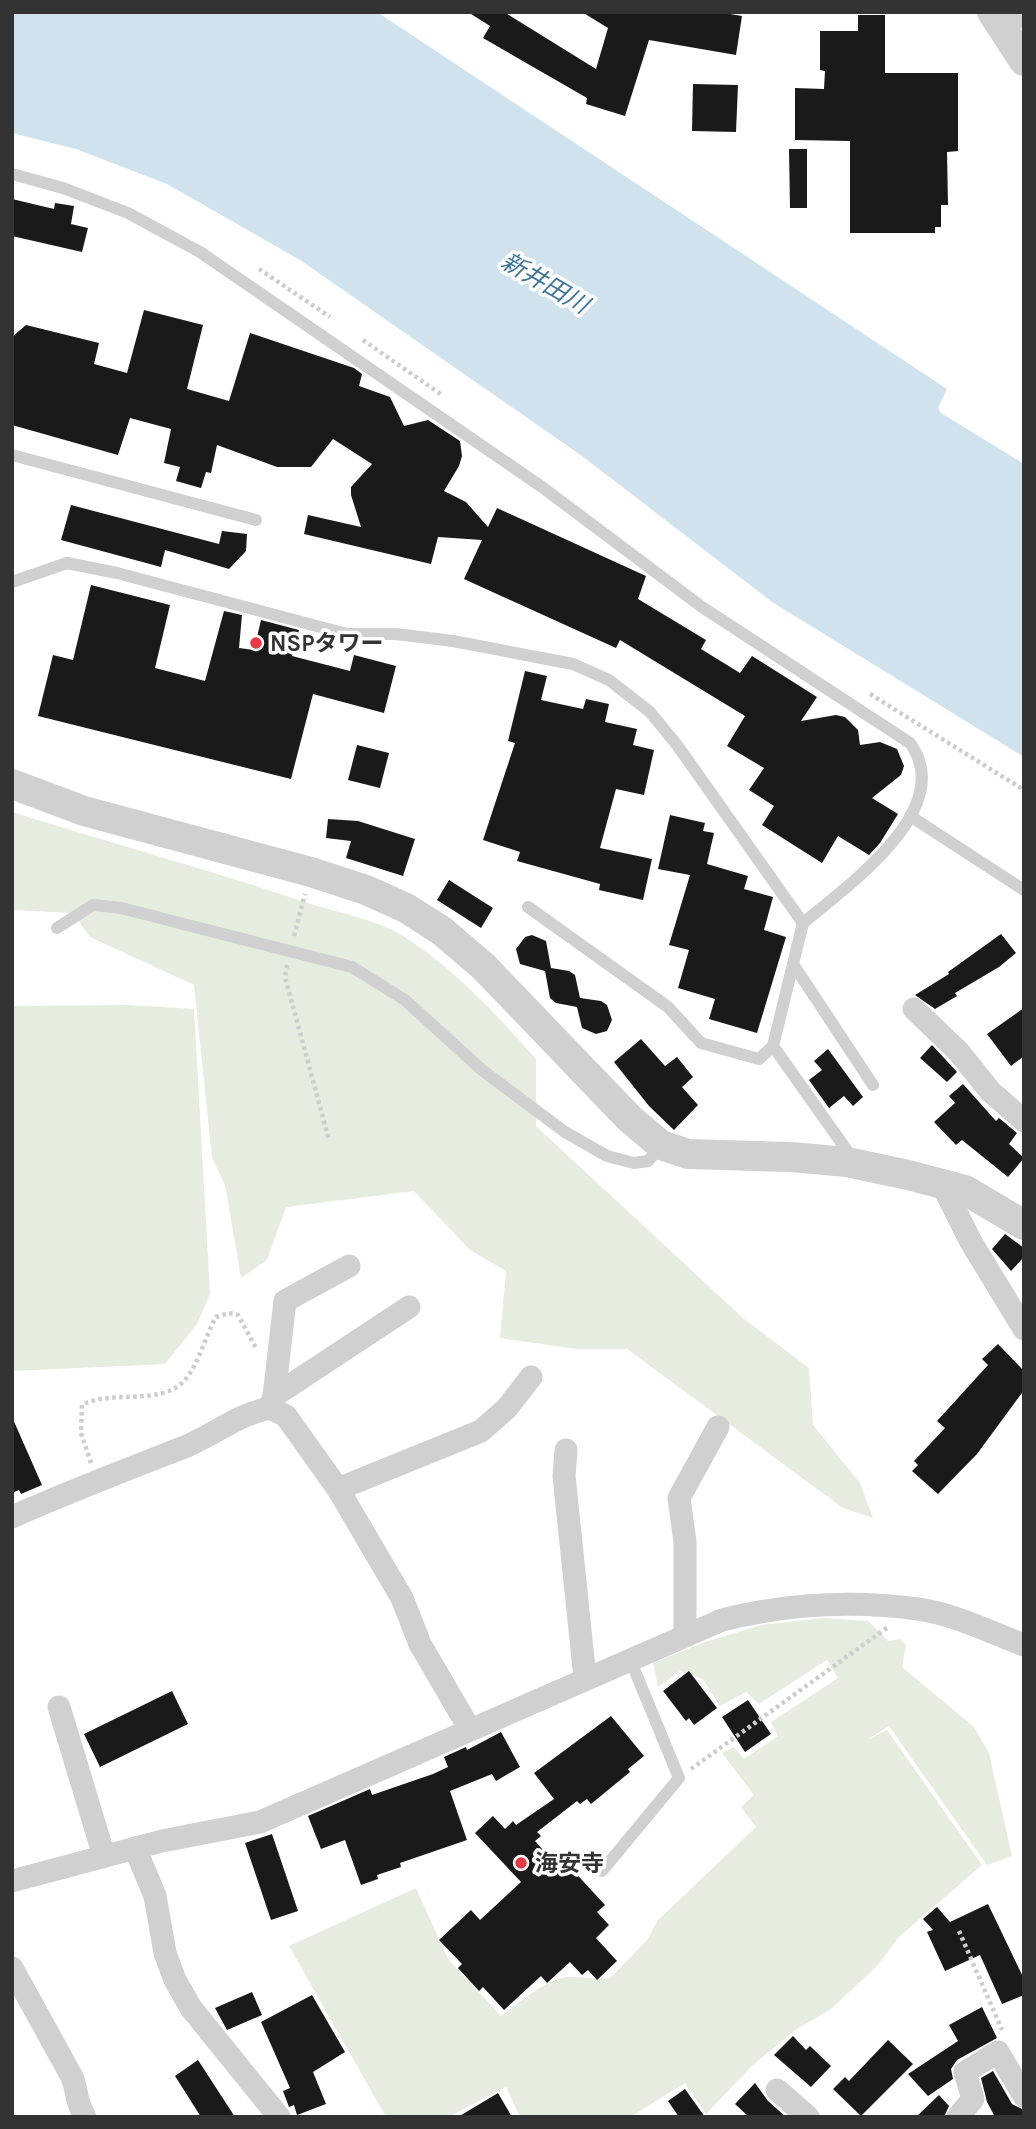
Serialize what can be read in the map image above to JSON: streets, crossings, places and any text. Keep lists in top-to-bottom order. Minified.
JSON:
{"water":["新井田川"],"places":["NSPタワー","海安寺"]}
